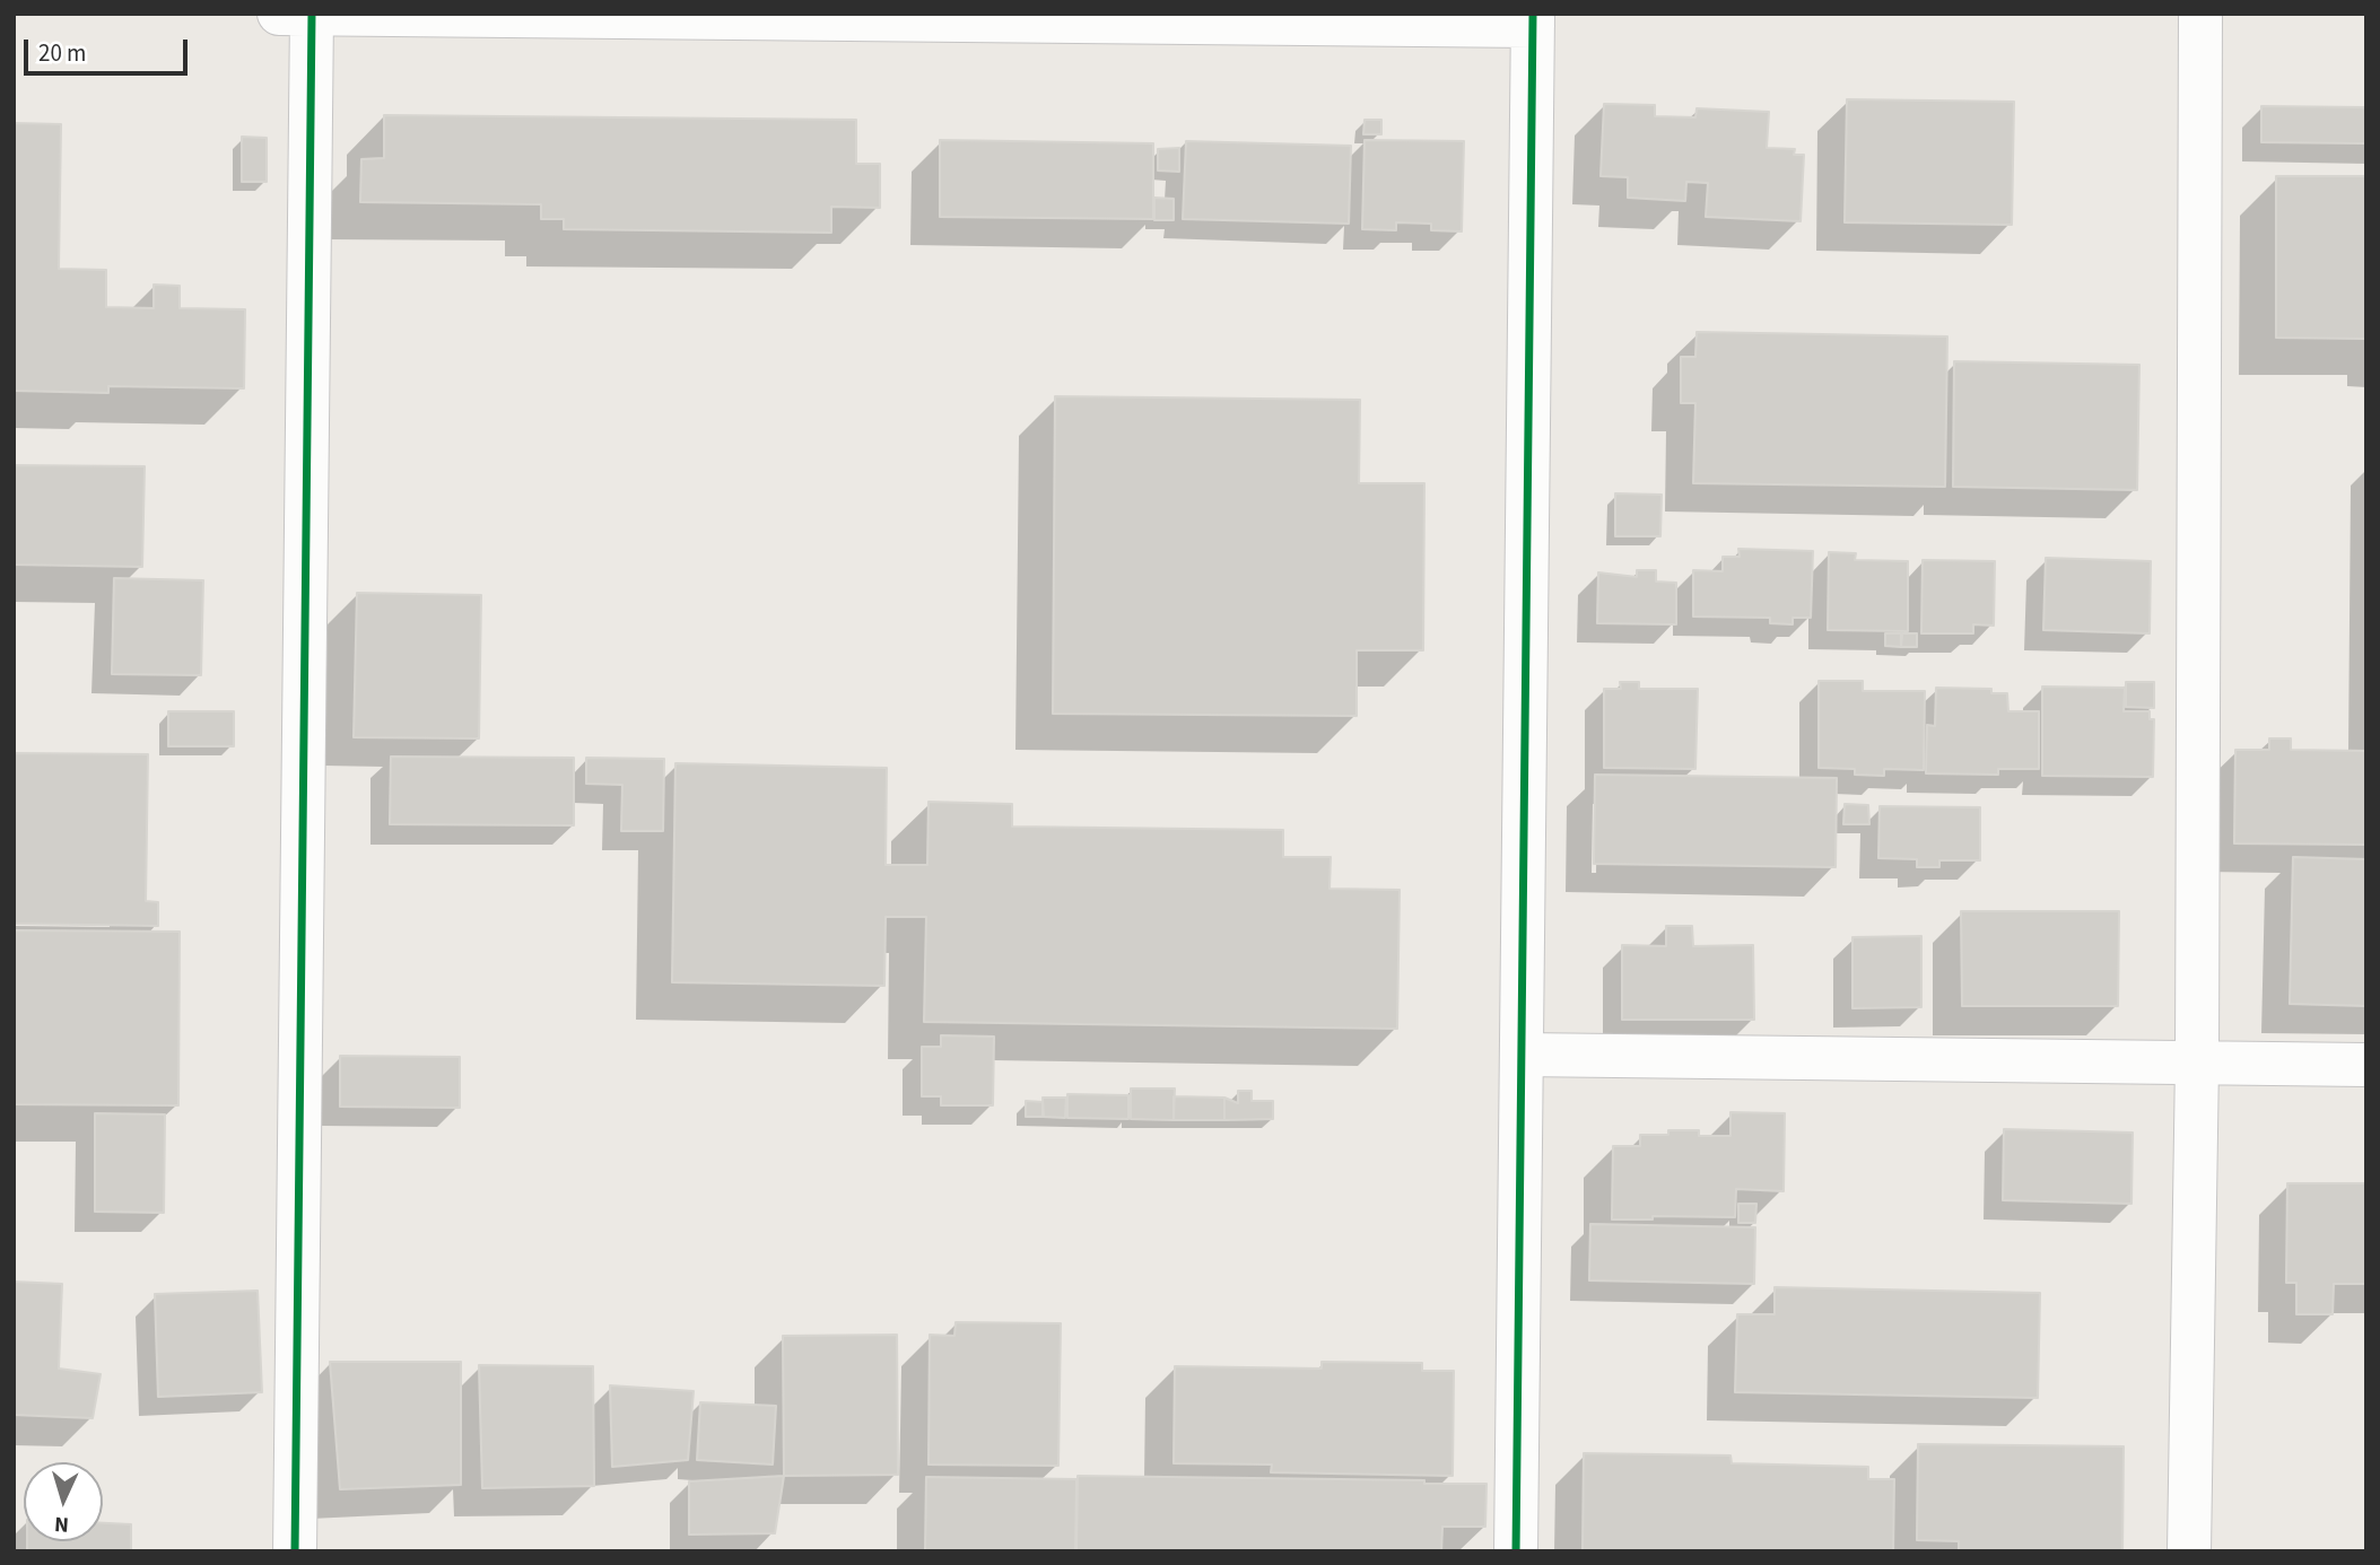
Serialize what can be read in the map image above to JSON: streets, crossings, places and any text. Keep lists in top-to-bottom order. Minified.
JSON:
{"scale_bar":"20 m","north":"bottom"}
